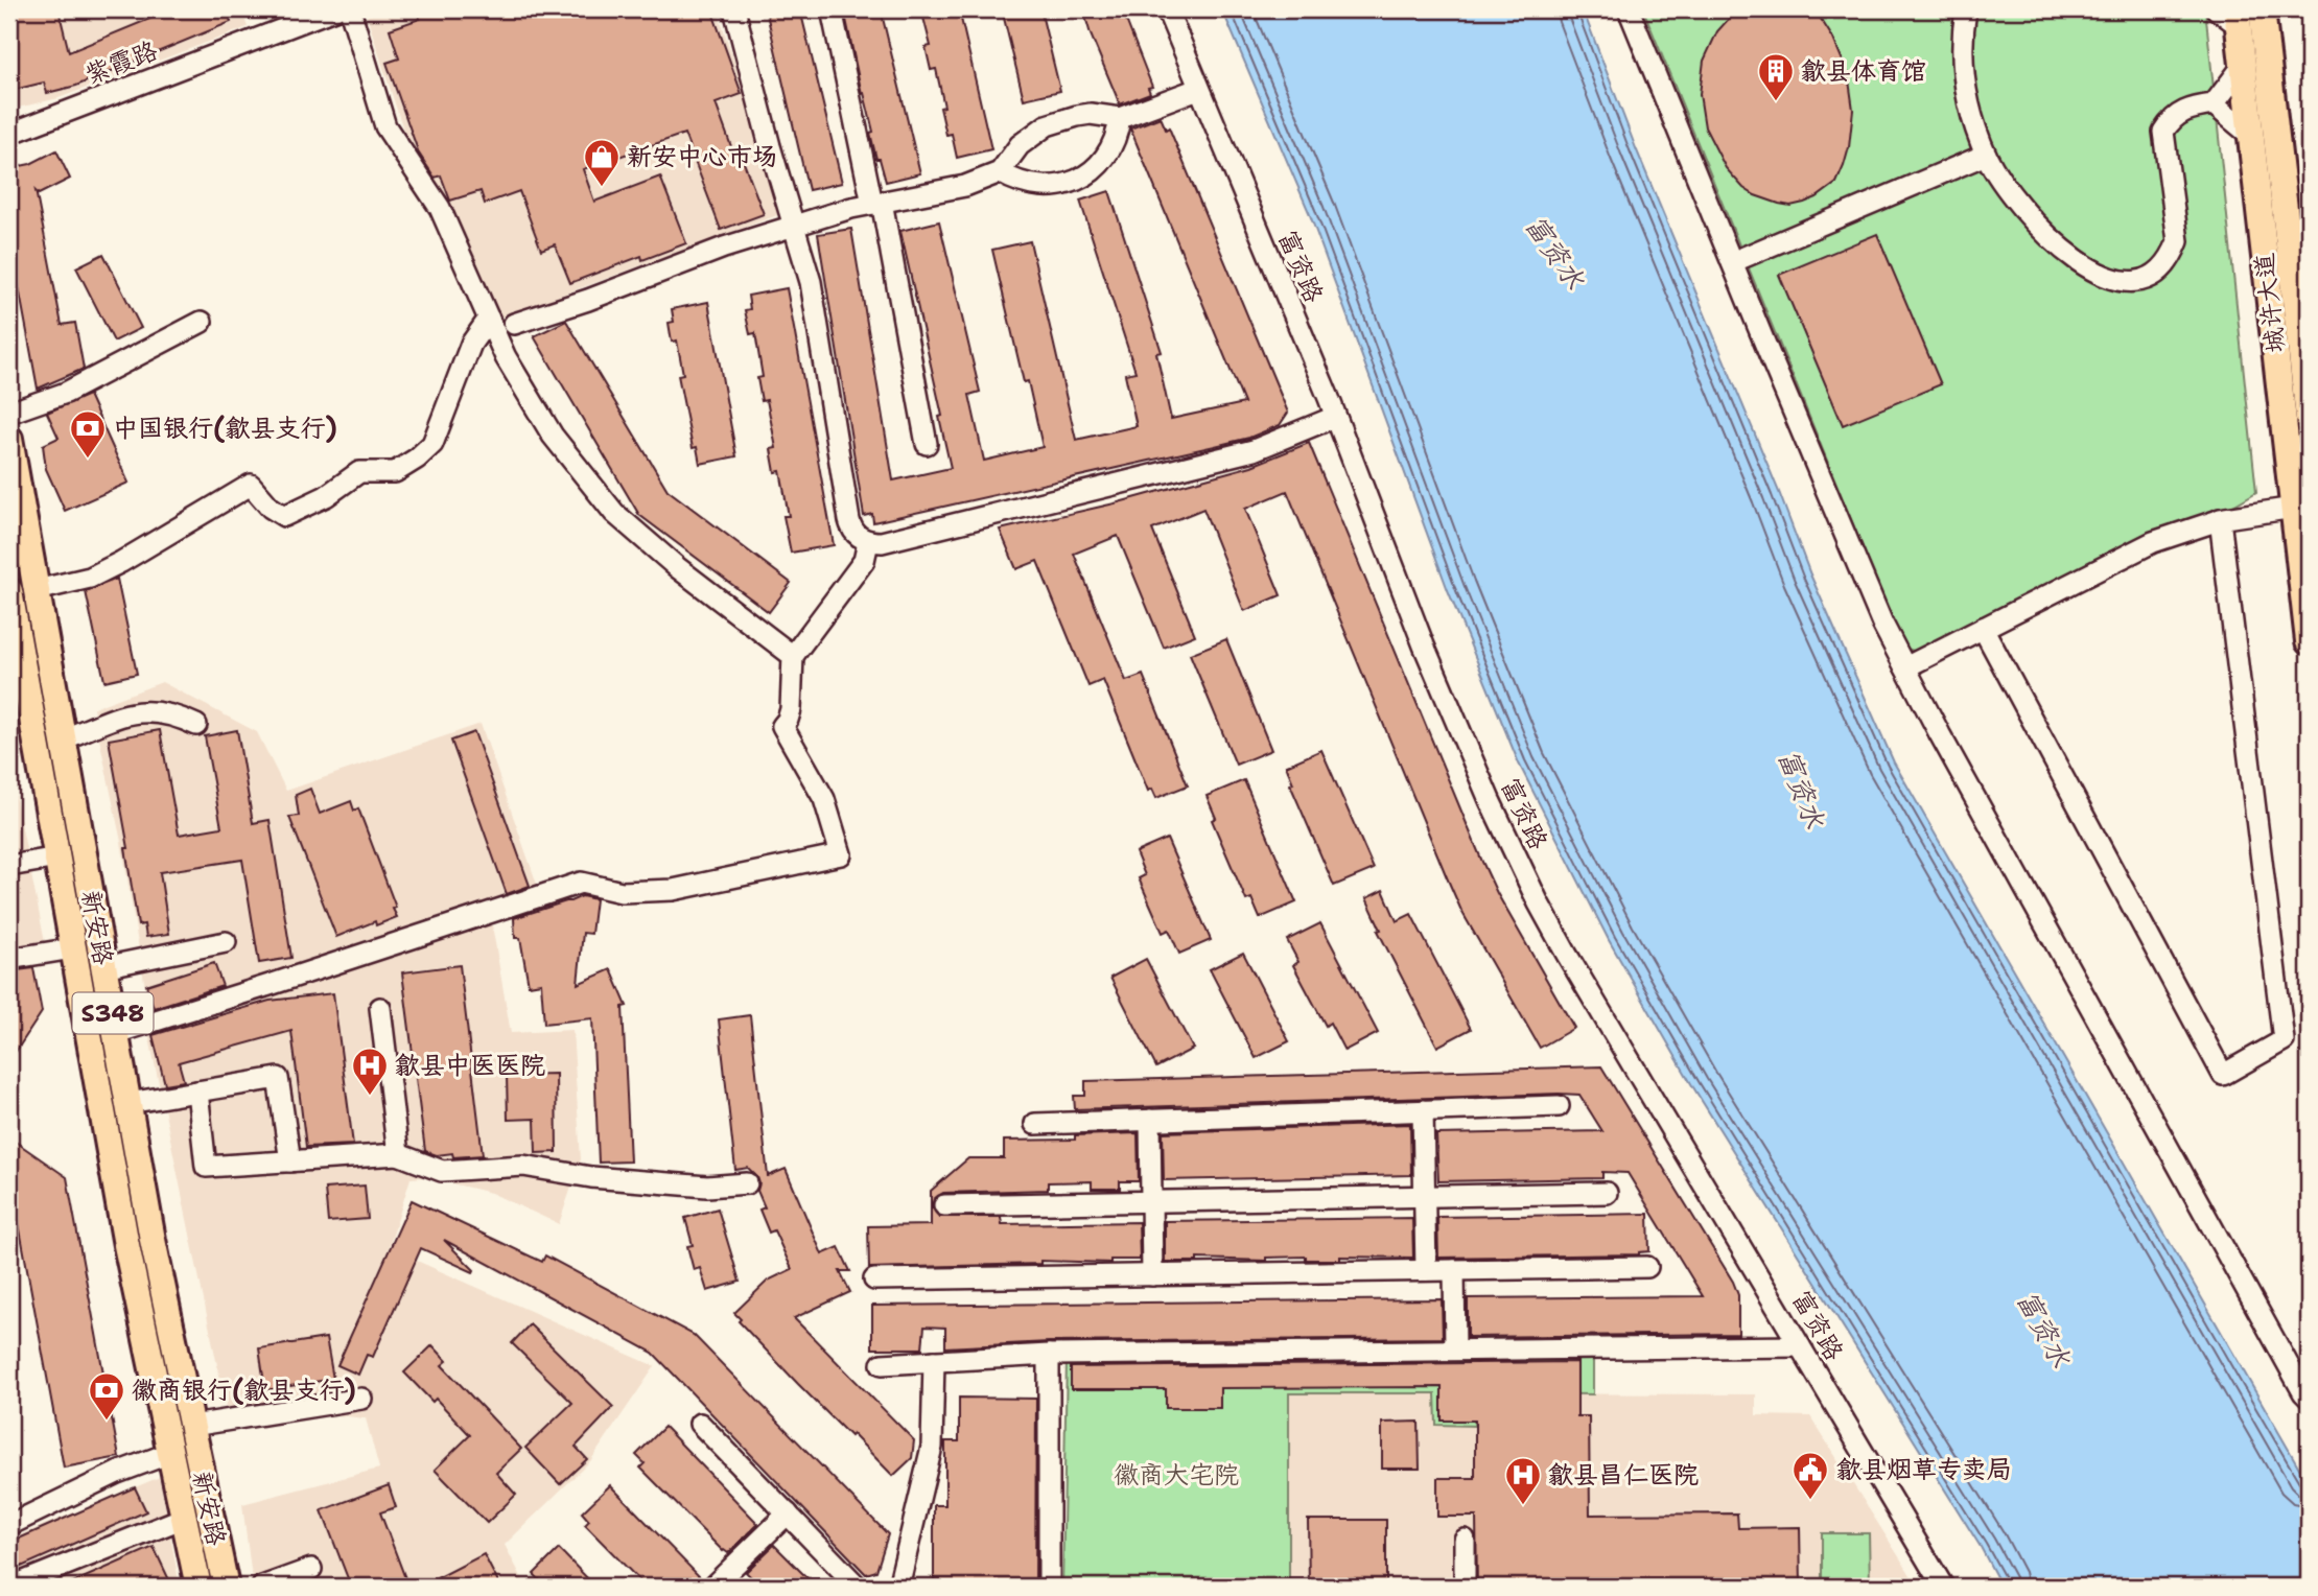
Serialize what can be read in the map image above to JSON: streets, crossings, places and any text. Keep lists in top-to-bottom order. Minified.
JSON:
{"streets":{"main road":["城许大道","新安路","S348"],"street":["紫霞路","富资路"]},"water":["富资水"],"parks":["徽商大宅院"],"places":{"building":["歙县体育馆"],"shop":["新安中心市场"],"bank":["中国银行(歙县支行)","徽商银行(歙县支行)"],"hospital":["歙县中医医院","歙县昌仁医院"],"public building":["歙县烟草专卖局"]}}
